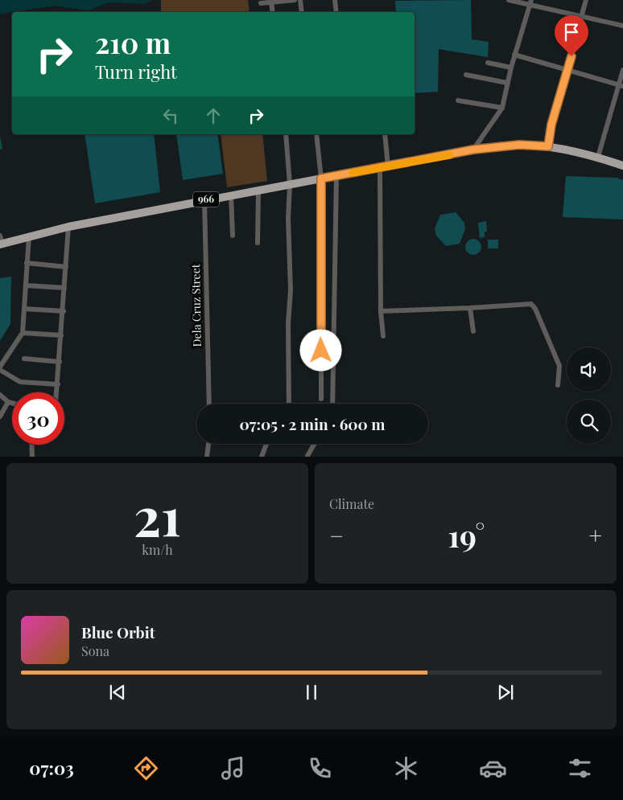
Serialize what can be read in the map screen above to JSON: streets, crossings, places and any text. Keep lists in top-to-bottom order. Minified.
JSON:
{"streets":{"main road":["966"],"street":["Dela Cruz Street"]},"crossings":[["966","Dela Cruz Street"]],"page":{"turn":["210 m","Turn right"],"limit":"30","trip":"07:05 · 2 min · 600 m","tile":[["21","km/h"],"Climate"],"heat":["−","19°","+"],"song":["Blue Orbit","Sona"],"tabs":"07:03"}}
